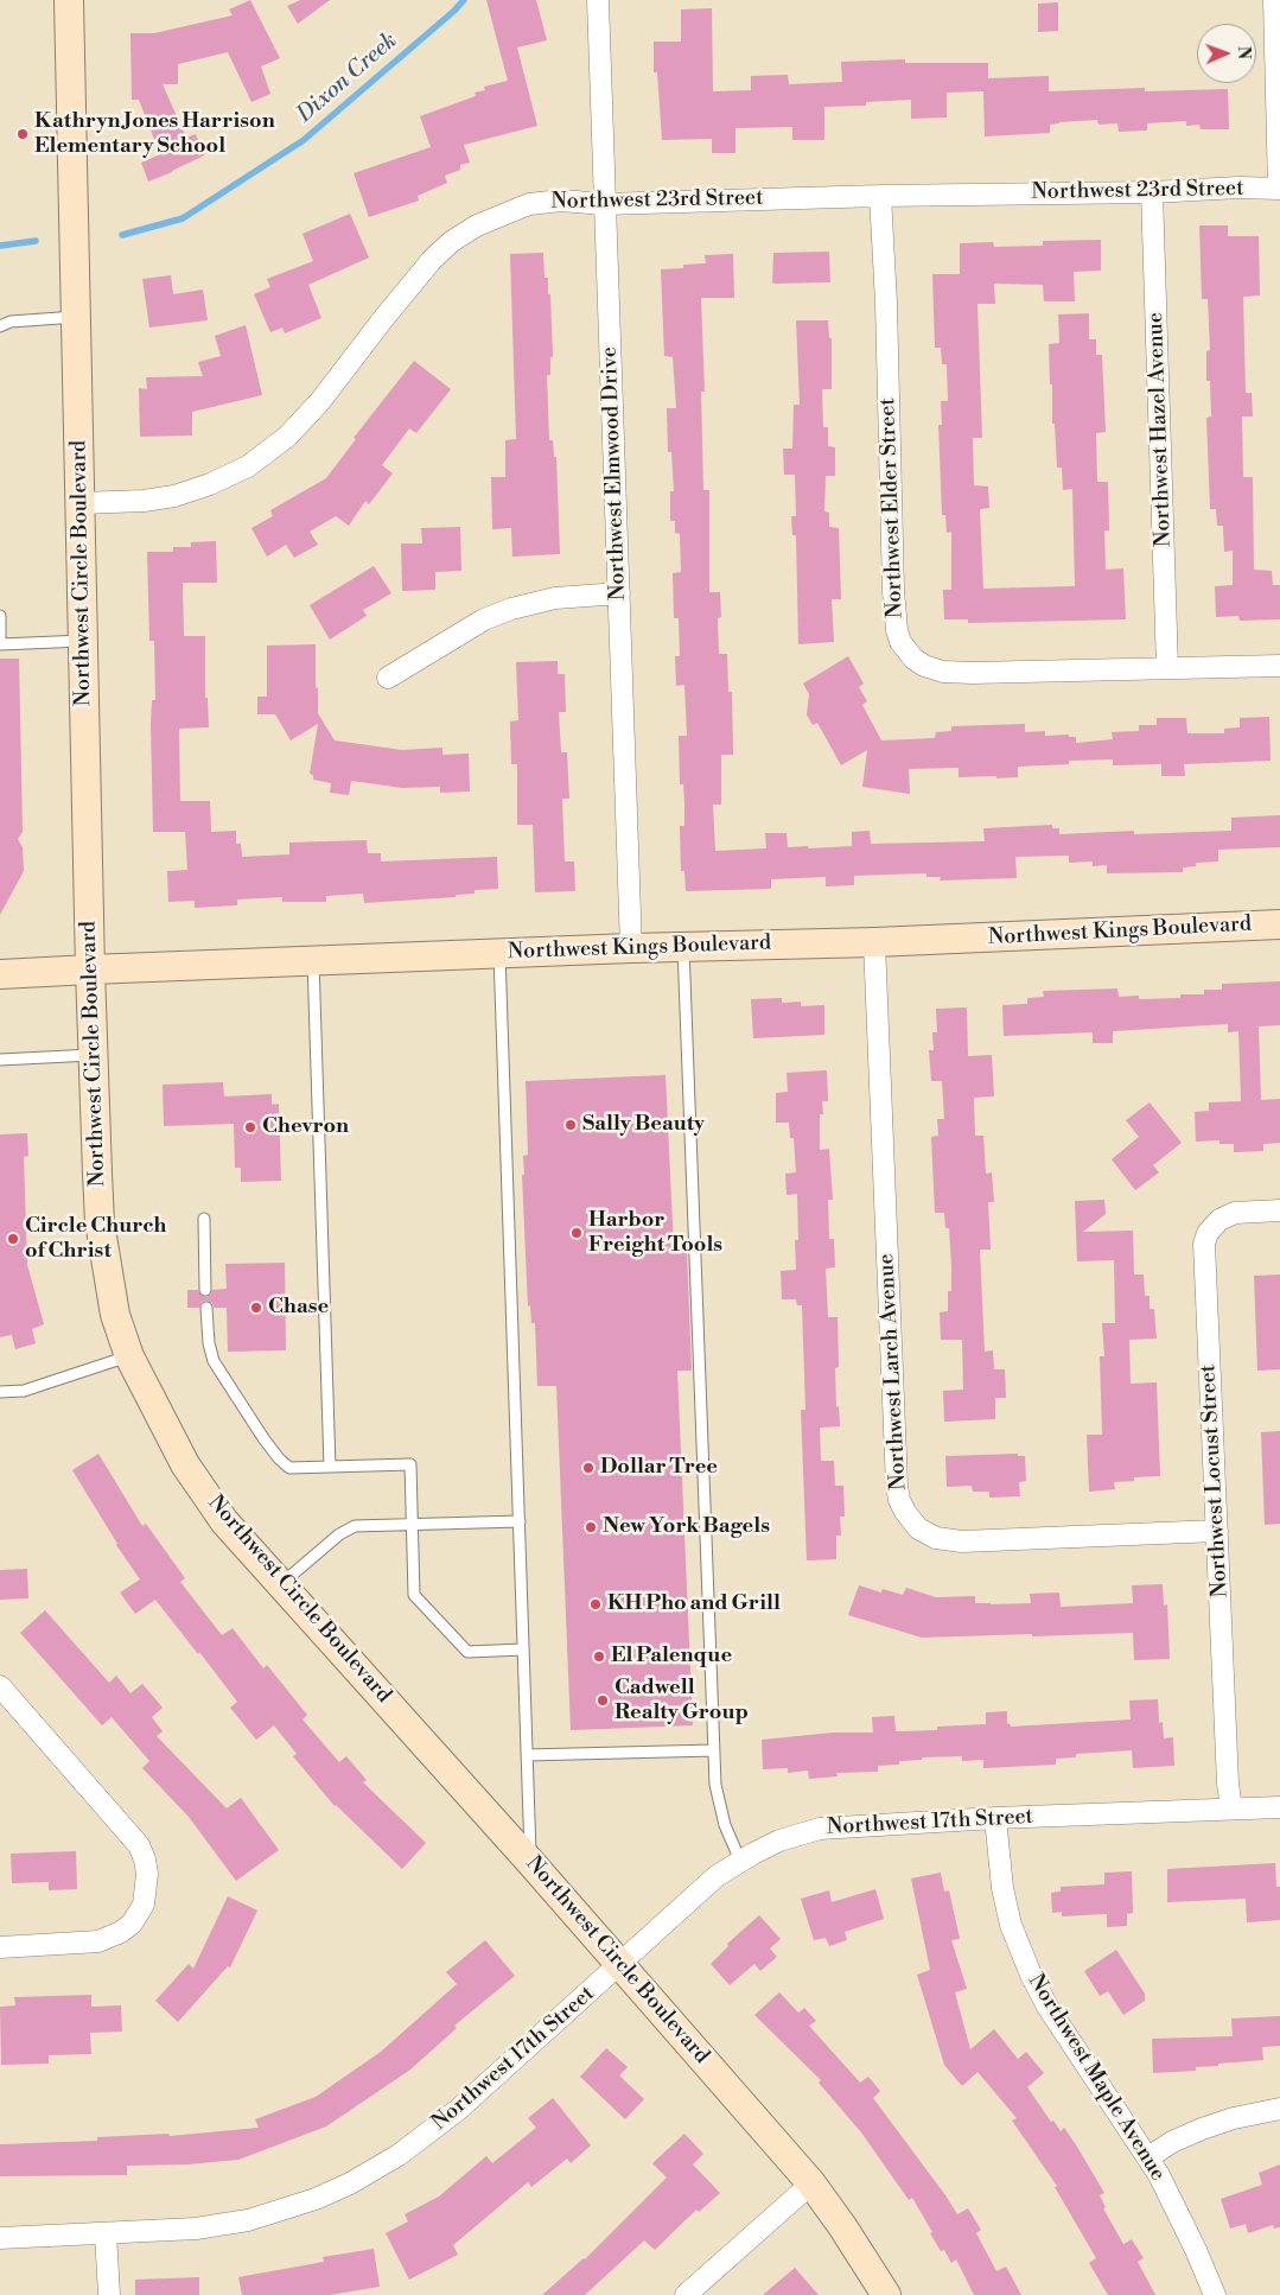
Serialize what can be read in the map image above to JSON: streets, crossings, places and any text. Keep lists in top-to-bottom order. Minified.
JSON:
{"streets":{"main road":["Northwest Circle Boulevard","Northwest Kings Boulevard"],"street":["Northwest 23rd Street","Northwest Hazel Avenue","Northwest Elmwood Drive","Northwest Elder Street","Northwest Larch Avenue","Northwest Locust Street","Northwest 17th Street","Northwest Maple Avenue"]},"crossings":[["Northwest 23rd Street","Northwest Hazel Avenue"],["Northwest 23rd Street","Northwest Elmwood Drive"],["Northwest 23rd Street","Northwest Elder Street"],["Northwest 23rd Street","Northwest Circle Boulevard"],["Northwest Hazel Avenue","Northwest Elder Street"],["Northwest Elmwood Drive","Northwest Kings Boulevard"],["Northwest Circle Boulevard","Northwest Kings Boulevard"],["Northwest Circle Boulevard","Northwest 17th Street"],["Northwest Kings Boulevard","Northwest Larch Avenue"],["Northwest Larch Avenue","Northwest Locust Street"],["Northwest Locust Street","Northwest 17th Street"],["Northwest 17th Street","Northwest Maple Avenue"]],"water":["Dixon Creek"],"places":["Kathryn Jones Harrison Elementary School","Sally Beauty","Chevron","Harbor Freight Tools","Circle Church of Christ","Chase","Dollar Tree","New York Bagels","KH Pho and Grill","El Palenque","Cadwell Realty Group"],"north":"right"}
